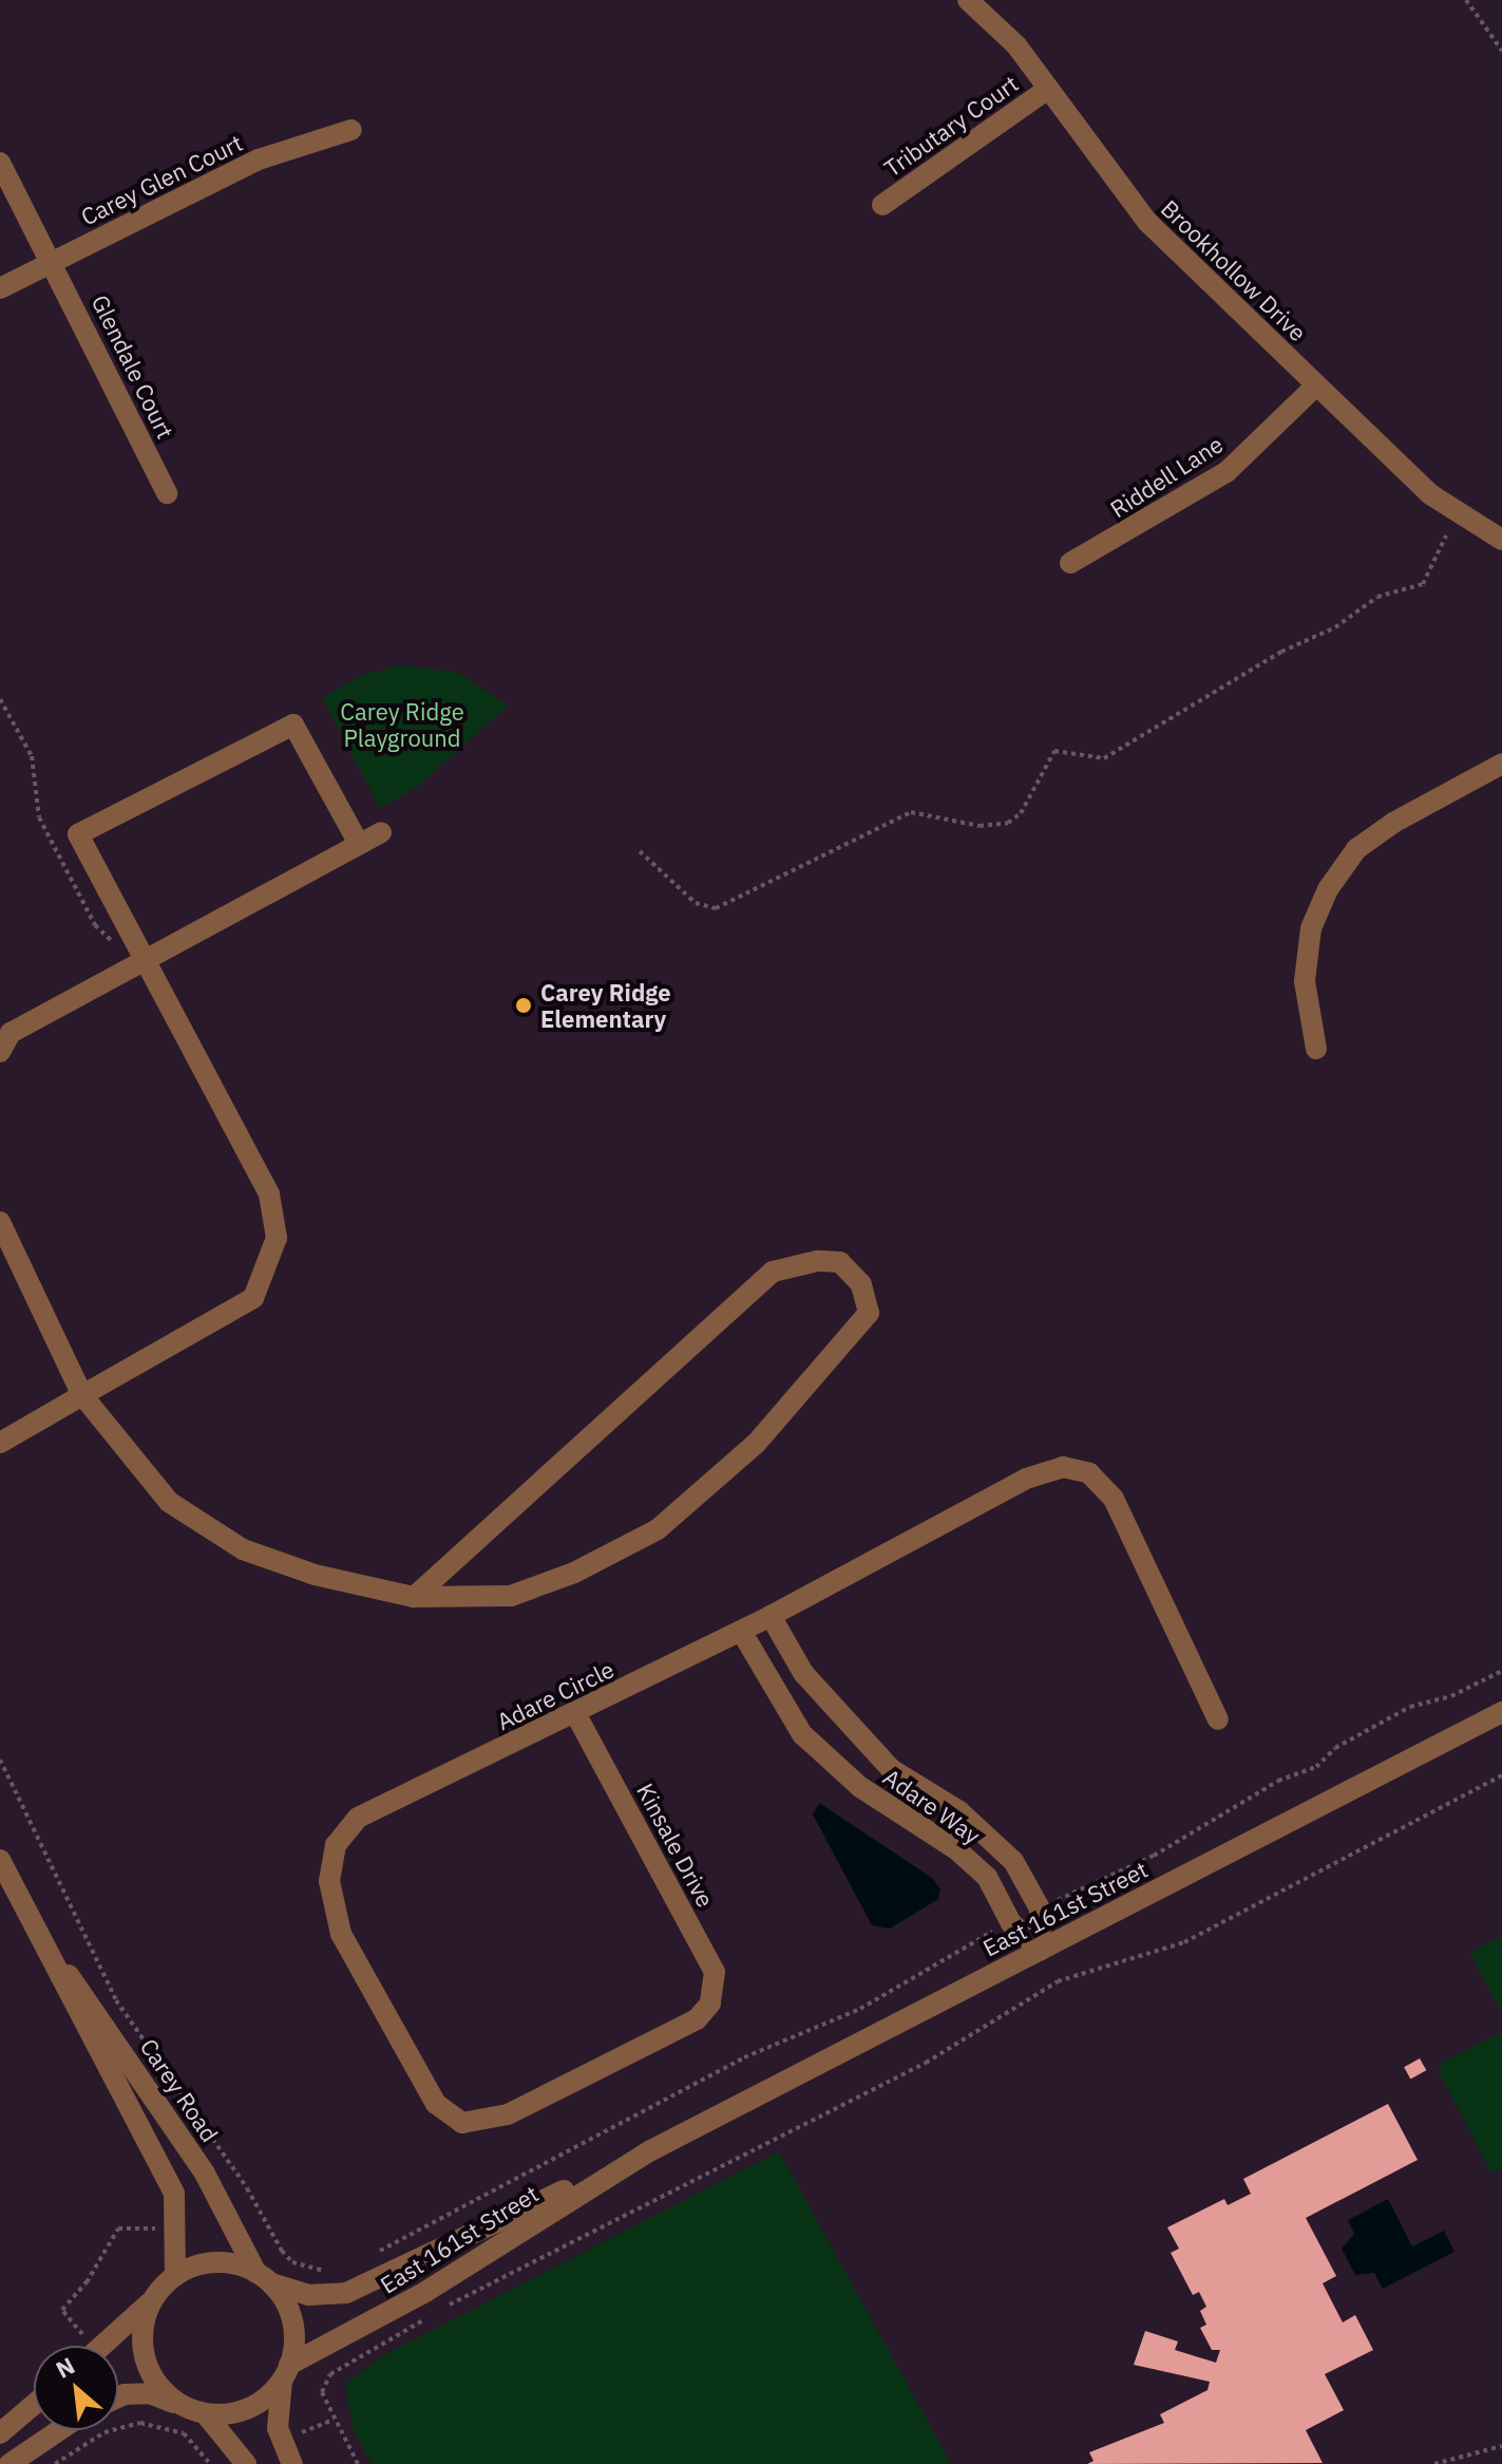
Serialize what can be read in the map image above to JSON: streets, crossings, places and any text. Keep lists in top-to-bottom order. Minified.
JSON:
{"streets":{"street":["Tributary Court","Carey Glen Court","Brookhollow Drive","Glendale Court","Riddell Lane","Adare Circle","Adare Way","Kinsale Drive","East 161st Street","Carey Road"]},"crossings":[["Tributary Court","Brookhollow Drive"],["Carey Glen Court","Glendale Court"],["Brookhollow Drive","Riddell Lane"],["Adare Circle","Adare Way"],["Adare Circle","Kinsale Drive"],["Adare Way","East 161st Street"],["East 161st Street","Carey Road"]],"parks":["Carey Ridge Playground"],"places":["Carey Ridge Elementary"],"north":"top left"}
